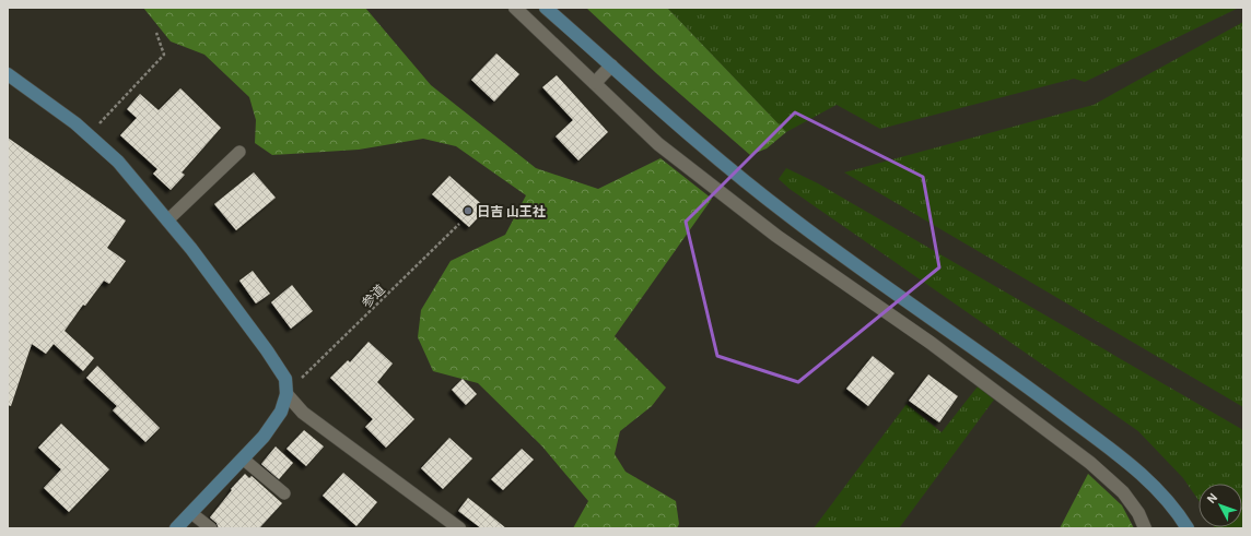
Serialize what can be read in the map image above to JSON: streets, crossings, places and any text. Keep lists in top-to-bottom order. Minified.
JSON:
{"streets":{"path":["参道"]},"places":["日吉 山王社"],"north":"top left"}
